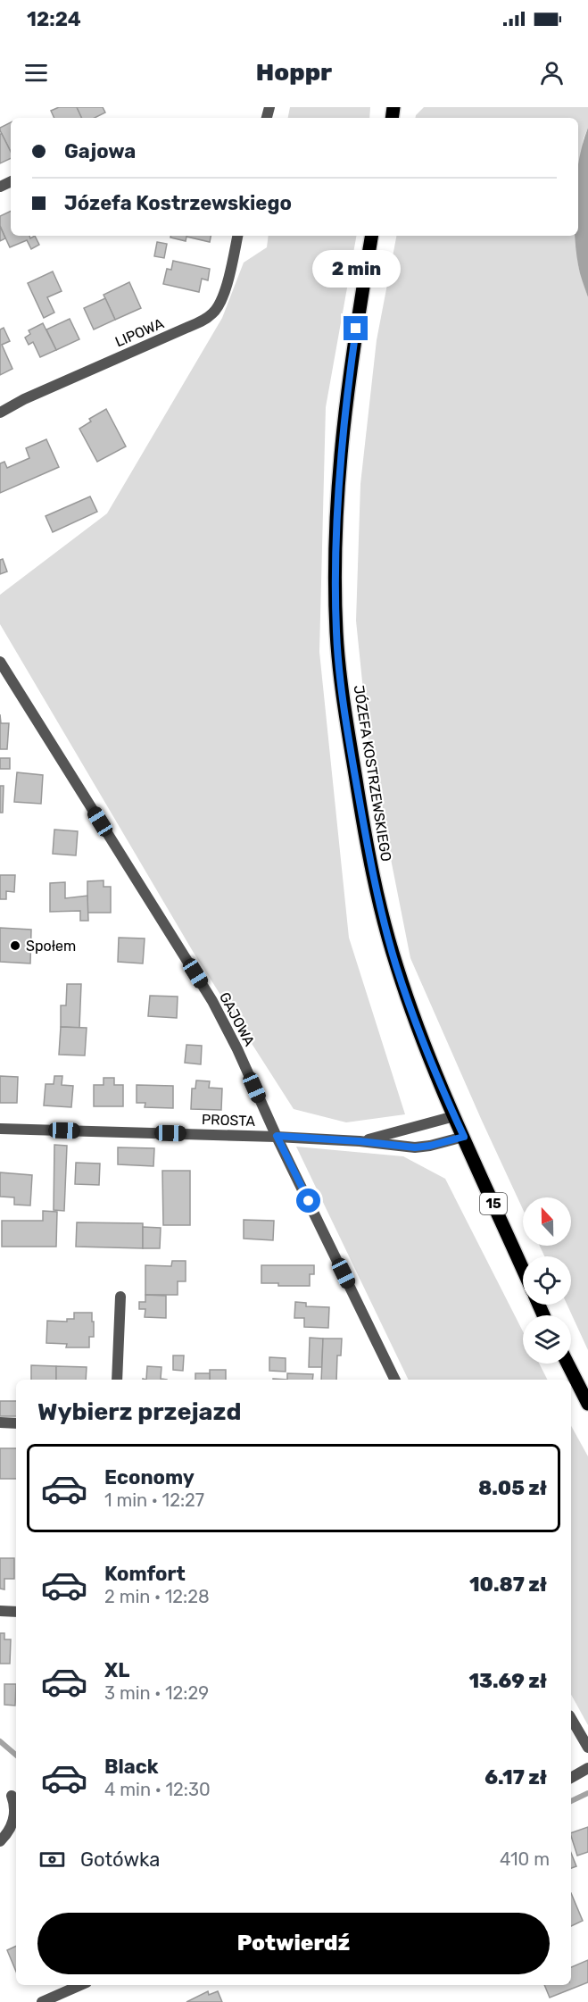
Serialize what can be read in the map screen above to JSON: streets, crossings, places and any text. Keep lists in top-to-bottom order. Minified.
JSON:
{"streets":{"main road":["JÓZEFA KOSTRZEWSKIEGO","15"],"street":["LIPOWA","GAJOWA","PROSTA"]},"crossings":[["JÓZEFA KOSTRZEWSKIEGO","PROSTA"],["GAJOWA","PROSTA"]],"places":["Społem"],"north":"top","page":{"status":"12:24","header":"Hoppr","banner":["Gajowa","Józefa Kostrzewskiego"],"bubble":"2 min","heading":"Wybierz przejazd","list":[{"name":"Economy","note":"1 min · 12:27","value":"8.05 zł"},{"name":"Komfort","note":"2 min · 12:28","value":"10.87 zł"},{"name":"XL","note":"3 min · 12:29","value":"13.69 zł"},{"name":"Black","note":"4 min · 12:30","value":"6.17 zł"}],"pay":["Gotówka","410 m"],"buttons":"Potwierdź"}}
